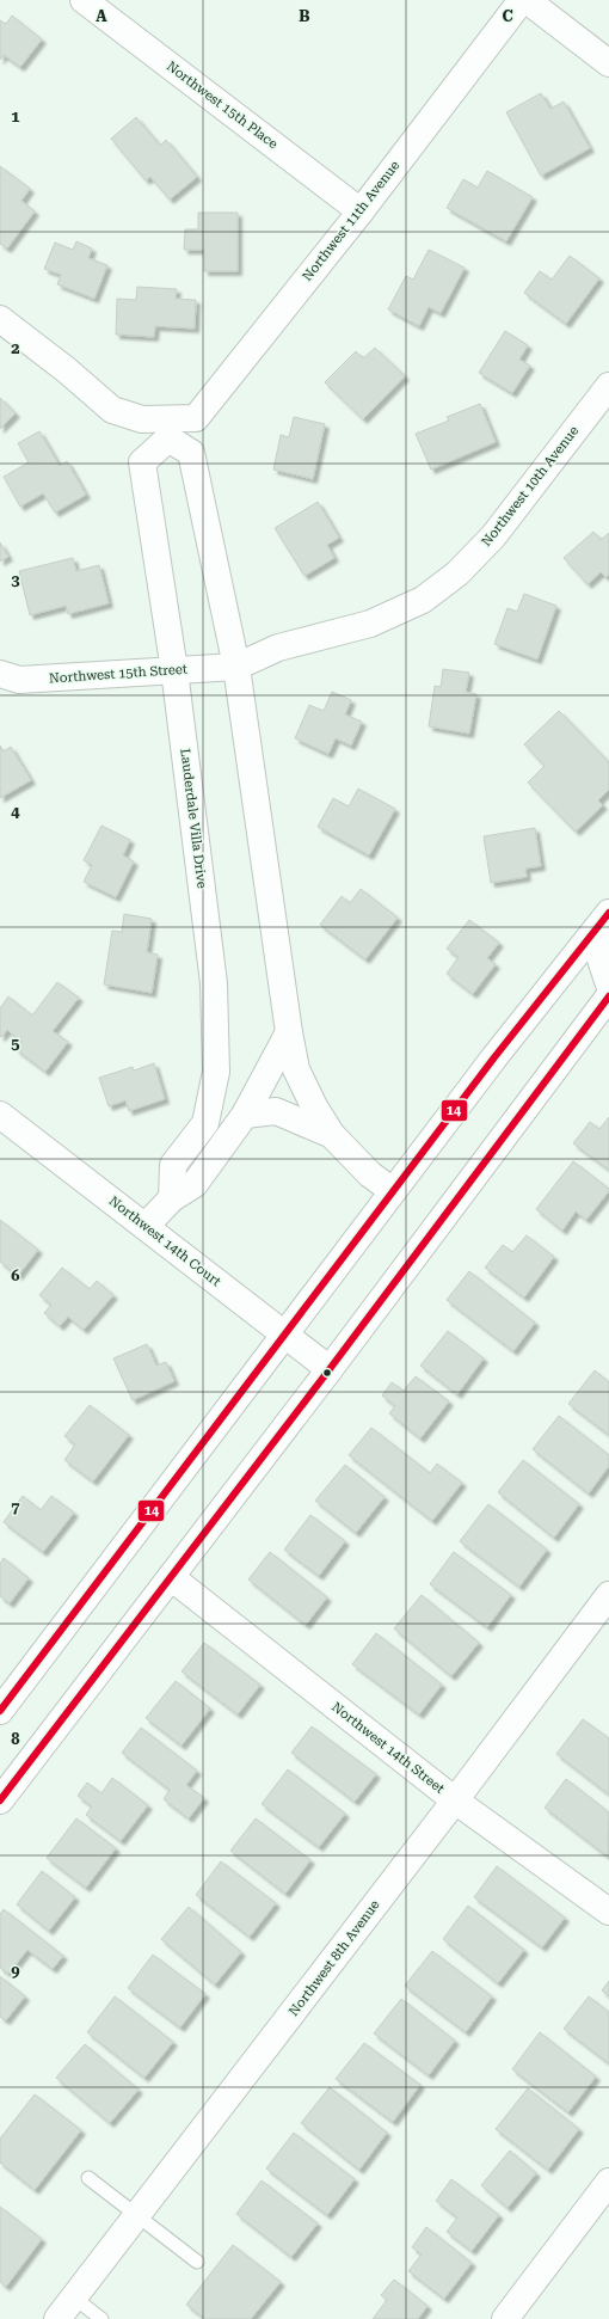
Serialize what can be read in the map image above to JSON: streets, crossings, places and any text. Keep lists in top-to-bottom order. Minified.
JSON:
{"streets":{"street":["Northwest 15th Place","Northwest 11th Avenue","Northwest 10th Avenue","Northwest 15th Street","Lauderdale Villa Drive","Northwest 14th Court","Northwest 14th Street","Northwest 8th Avenue"]},"crossings":[["Northwest 15th Place","Northwest 11th Avenue"],["Northwest 11th Avenue","Lauderdale Villa Drive"],["Northwest 10th Avenue","Northwest 15th Street"],["Northwest 15th Street","Lauderdale Villa Drive"],["Northwest 14th Street","Northwest 8th Avenue"]],"lines":["transit line 14"],"grid":{"columns":["A","B","C"],"rows":["1","2","3","4","5","6","7","8","9"]}}
